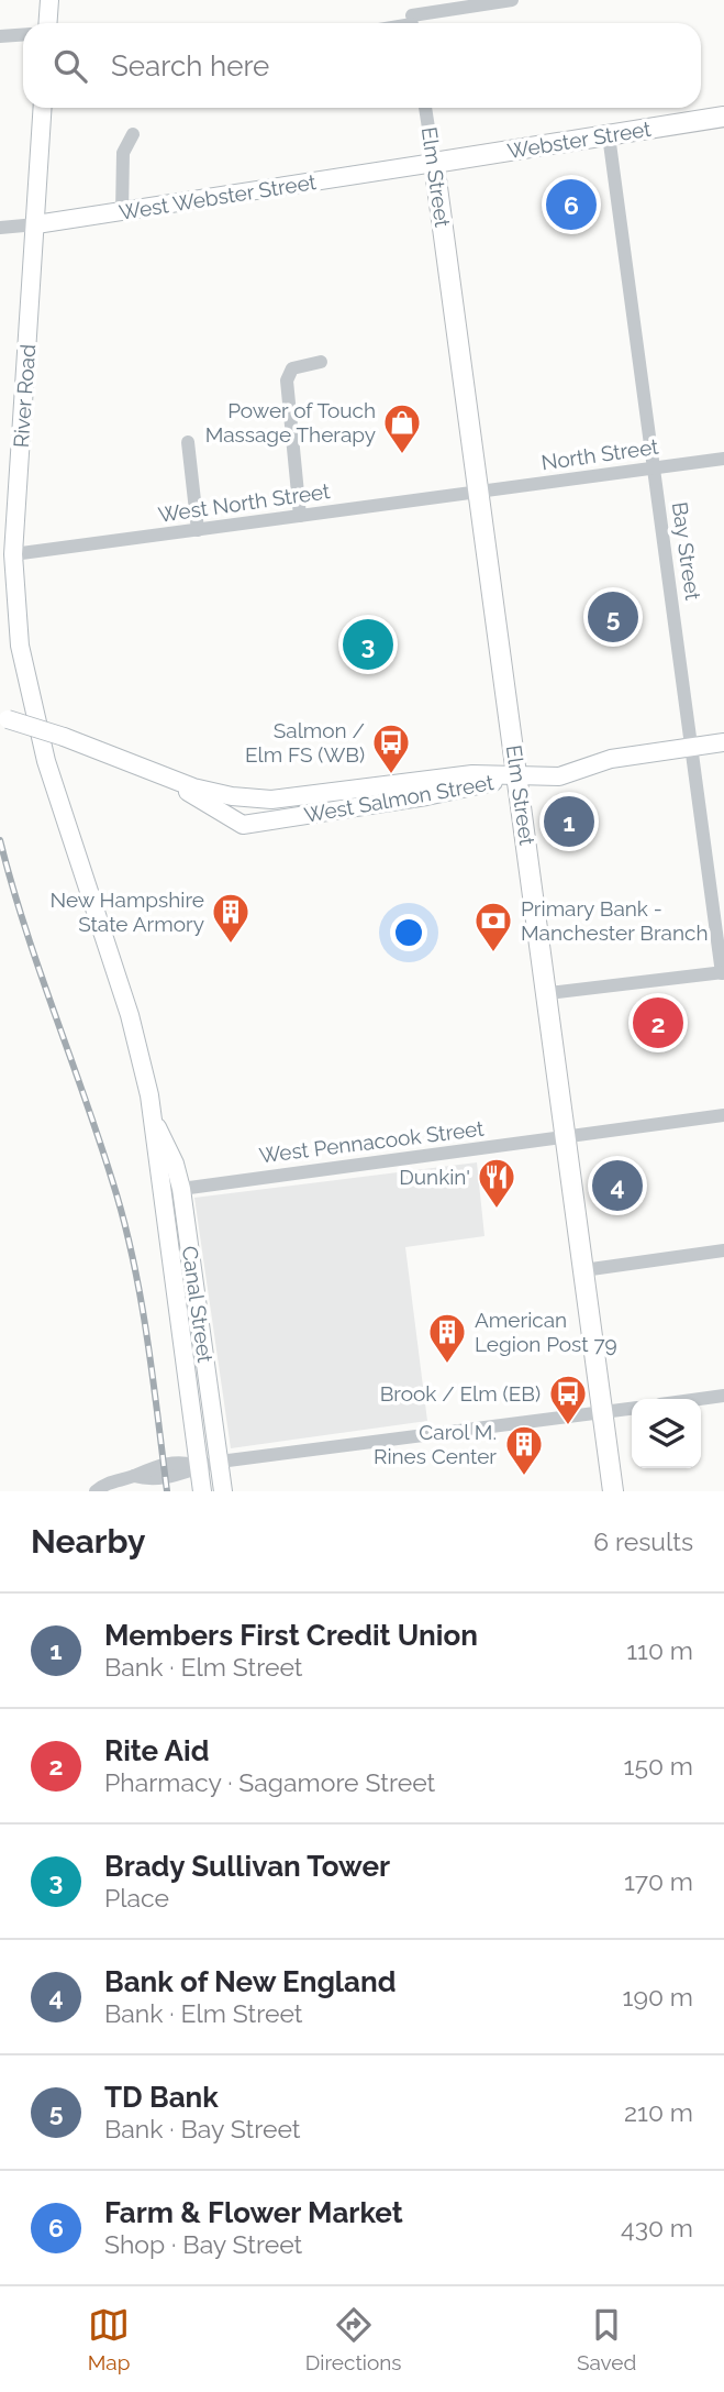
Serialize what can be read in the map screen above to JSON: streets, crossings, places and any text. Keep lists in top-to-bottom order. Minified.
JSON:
{"streets":{"main road":["Webster Street","Elm Street"],"street":["West Webster Street","River Road","North Street","West North Street","Bay Street","West Salmon Street","West Pennacook Street","Canal Street"]},"crossings":[["Webster Street","Elm Street"],["Webster Street","West Webster Street"],["Webster Street","Bay Street"],["Elm Street","West Webster Street"],["Elm Street","North Street"],["Elm Street","West North Street"],["Elm Street","West Salmon Street"],["Elm Street","West Pennacook Street"],["West Webster Street","River Road"],["River Road","West North Street"],["River Road","Canal Street"],["North Street","West North Street"],["North Street","Bay Street"],["West Pennacook Street","Canal Street"]],"places":{"shop":["Power of Touch Massage Therapy"],"bus stop":["Salmon / Elm FS (WB)","Brook / Elm (EB)"],"building":["New Hampshire State Armory","American Legion Post 79","Carol M. Rines Center"],"bank":["Primary Bank - Manchester Branch"],"restaurant":["Dunkin'"]},"page":{"search":"Search here","pins":["6","5","3","1","2","4"],"heading":["Nearby","6 results"],"list":[{"mark":"1","name":"Members First Credit Union","note":"Bank · Elm Street","value":"110 m"},{"mark":"2","name":"Rite Aid","note":"Pharmacy · Sagamore Street","value":"150 m"},{"mark":"3","name":"Brady Sullivan Tower","note":"Place","value":"170 m"},{"mark":"4","name":"Bank of New England","note":"Bank · Elm Street","value":"190 m"},{"mark":"5","name":"TD Bank","note":"Bank · Bay Street","value":"210 m"},{"mark":"6","name":"Farm & Flower Market","note":"Shop · Bay Street","value":"430 m"}],"nav":["Map","Directions","Saved"]}}
